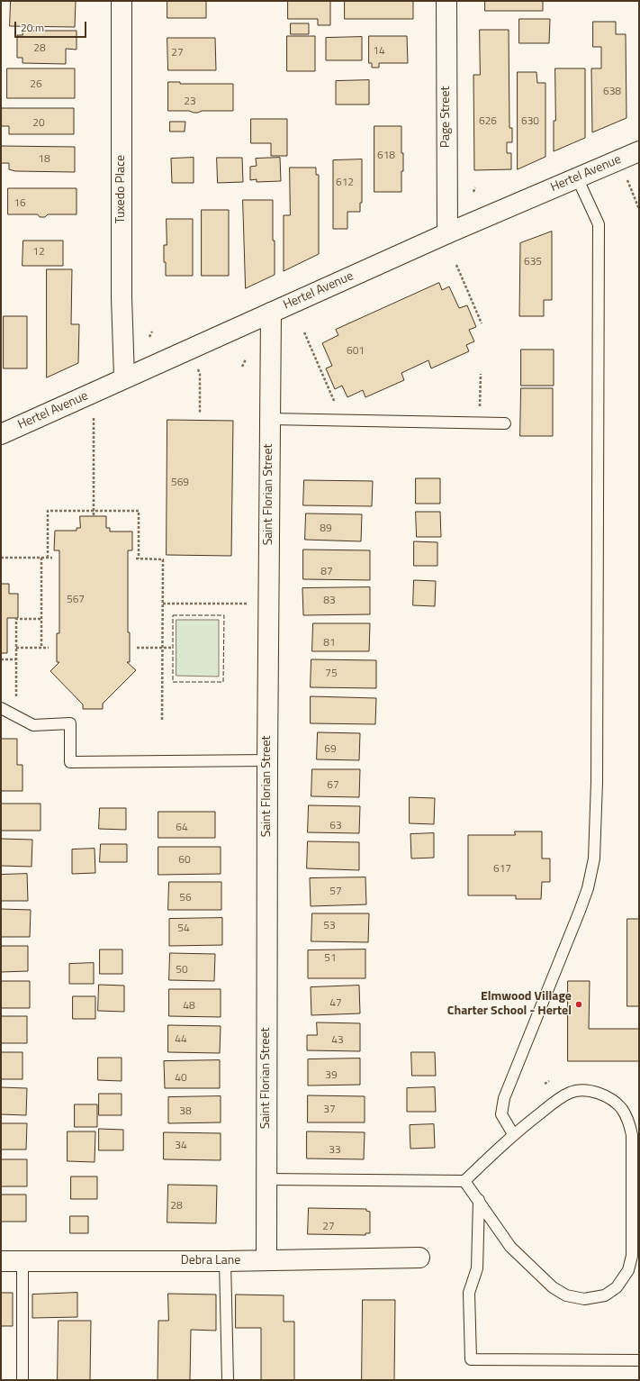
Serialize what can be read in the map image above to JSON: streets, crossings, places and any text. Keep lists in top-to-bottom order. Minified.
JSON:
{"streets":{"street":["Page Street","Hertel Avenue","Tuxedo Place","Saint Florian Street","Debra Lane"]},"crossings":[["Page Street","Hertel Avenue"],["Hertel Avenue","Tuxedo Place"],["Hertel Avenue","Saint Florian Street"],["Saint Florian Street","Debra Lane"]],"places":["Elmwood Village Charter School - Hertel"],"house_numbers":["28","14","27","26","638","23","626","630","20","618","18","612","16","12","635","601","569","89","87","567","83","81","75","69","67","63","64","60","617","57","56","53","54","51","50","47","48","44","43","39","40","37","38","34","33","28","27"],"scale_bar":"20 m"}
